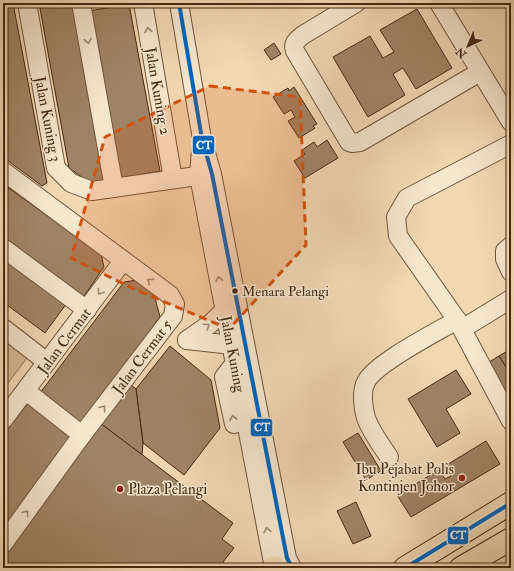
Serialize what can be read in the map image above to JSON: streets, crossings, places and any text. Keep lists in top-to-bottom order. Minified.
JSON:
{"streets":{"street":["Jalan Kuning 2","Jalan Kuning 3","Jalan Cermat","Jalan Kuning","Jalan Cermat 5"]},"crossings":[["Jalan Kuning 2","Jalan Kuning 3"],["Jalan Kuning 3","Jalan Kuning"],["Jalan Cermat","Jalan Cermat 5"]],"one_way":["Jalan Cermat 5"],"places":["Menara Pelangi","Ibu Pejabat Polis Kontinjen Johor","Plaza Pelangi"],"lines":["transit line CT"],"north":"bottom left"}
